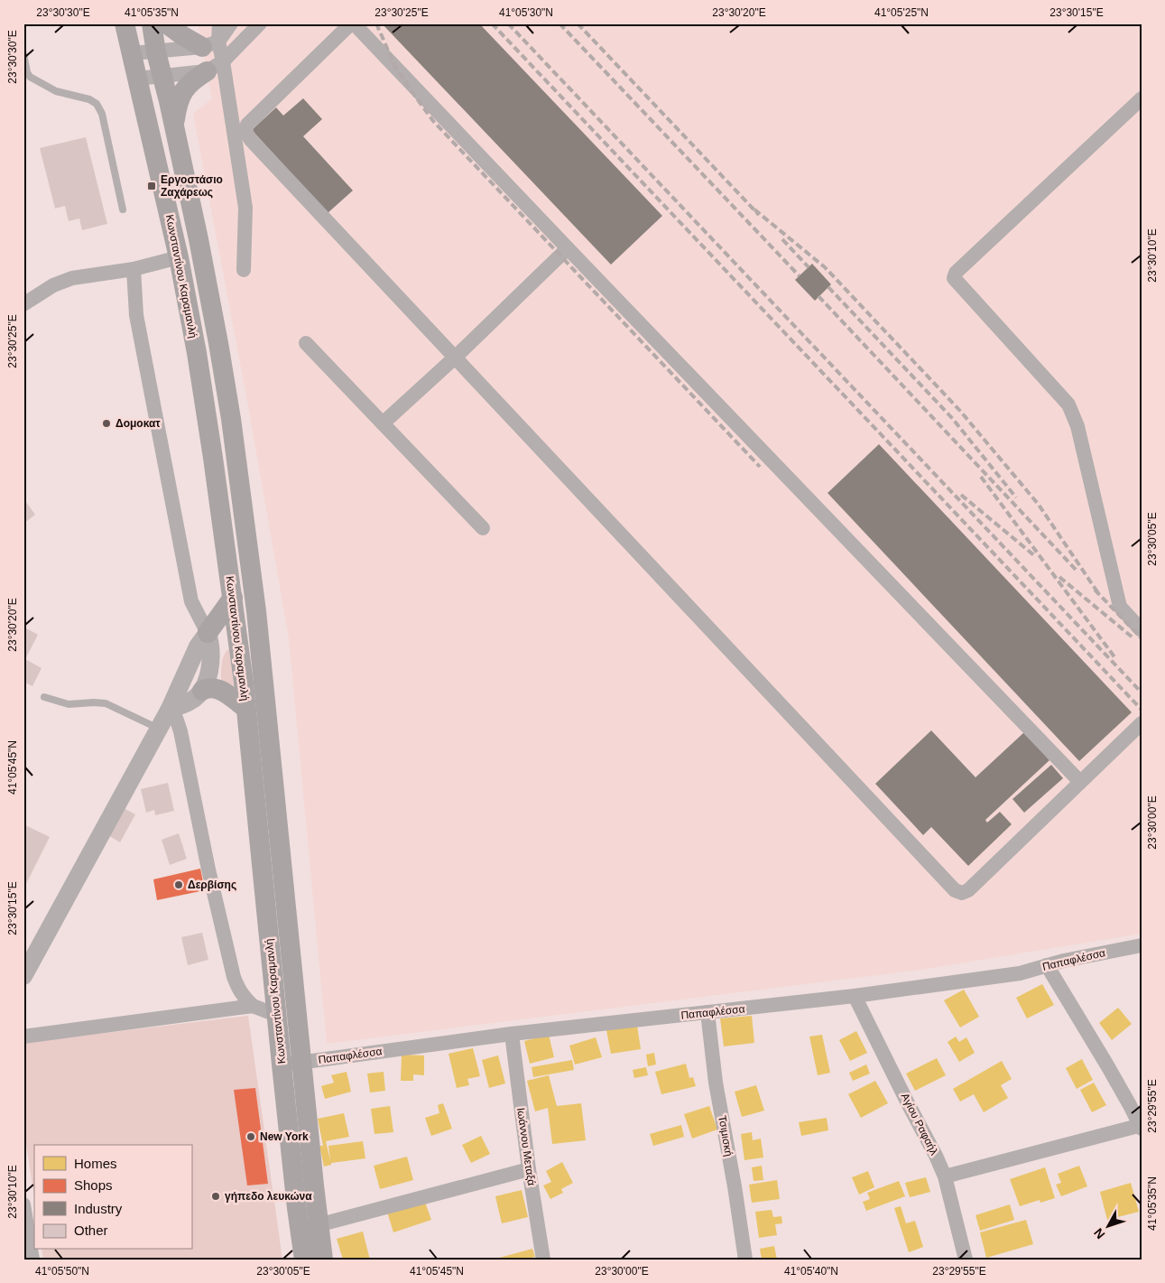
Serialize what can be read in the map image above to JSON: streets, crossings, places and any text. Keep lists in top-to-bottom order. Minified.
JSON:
{"streets":{"main road":["Κωνσταντίνου Καραμανλή"],"street":["Παπαφλέσσα","Αγίου Ραφαήλ","Τσιμισκή","Ιωάννου Μεταξά"]},"crossings":[["Κωνσταντίνου Καραμανλή","Παπαφλέσσα"],["Παπαφλέσσα","Αγίου Ραφαήλ"],["Παπαφλέσσα","Τσιμισκή"],["Παπαφλέσσα","Ιωάννου Μεταξά"]],"places":{"transit":["Εργοστάσιο Ζαχάρεως"],"other":["Δομοκατ","Δερβίσης","New York","γήπεδο λευκώνα"]},"legend":["Homes","Shops","Industry","Other"],"north":"bottom left","coordinates":["23°30'30\"E","41°05'35\"N","23°30'25\"E","41°05'30\"N","23°30'20\"E","41°05'25\"N","23°30'15\"E","23°30'10\"E","23°30'05\"E","41°05'45\"N","23°30'00\"E","23°29'55\"E","41°05'50\"N","41°05'40\"N"]}
